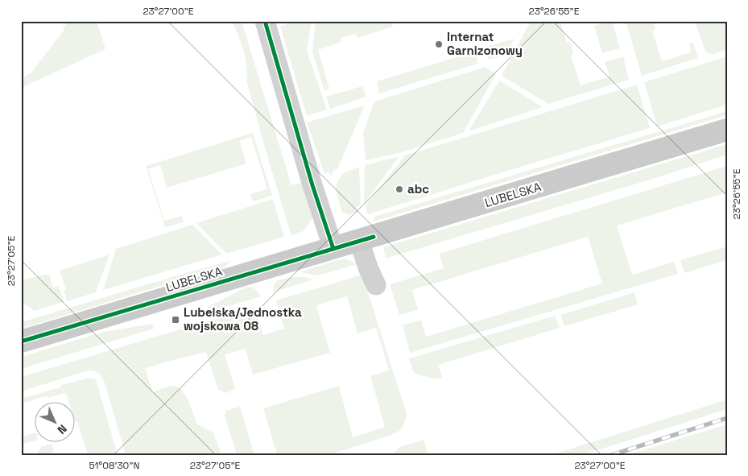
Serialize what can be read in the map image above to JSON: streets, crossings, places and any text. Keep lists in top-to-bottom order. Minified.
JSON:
{"streets":{"main road":["LUBELSKA"]},"places":{"other":["Internat Garnizonowy","abc"],"transit":["Lubelska/Jednostka wojskowa 08"]},"north":"bottom right","coordinates":["23°27'00\"E","23°26'55\"E","23°27'05\"E","51°08'30\"N"]}
